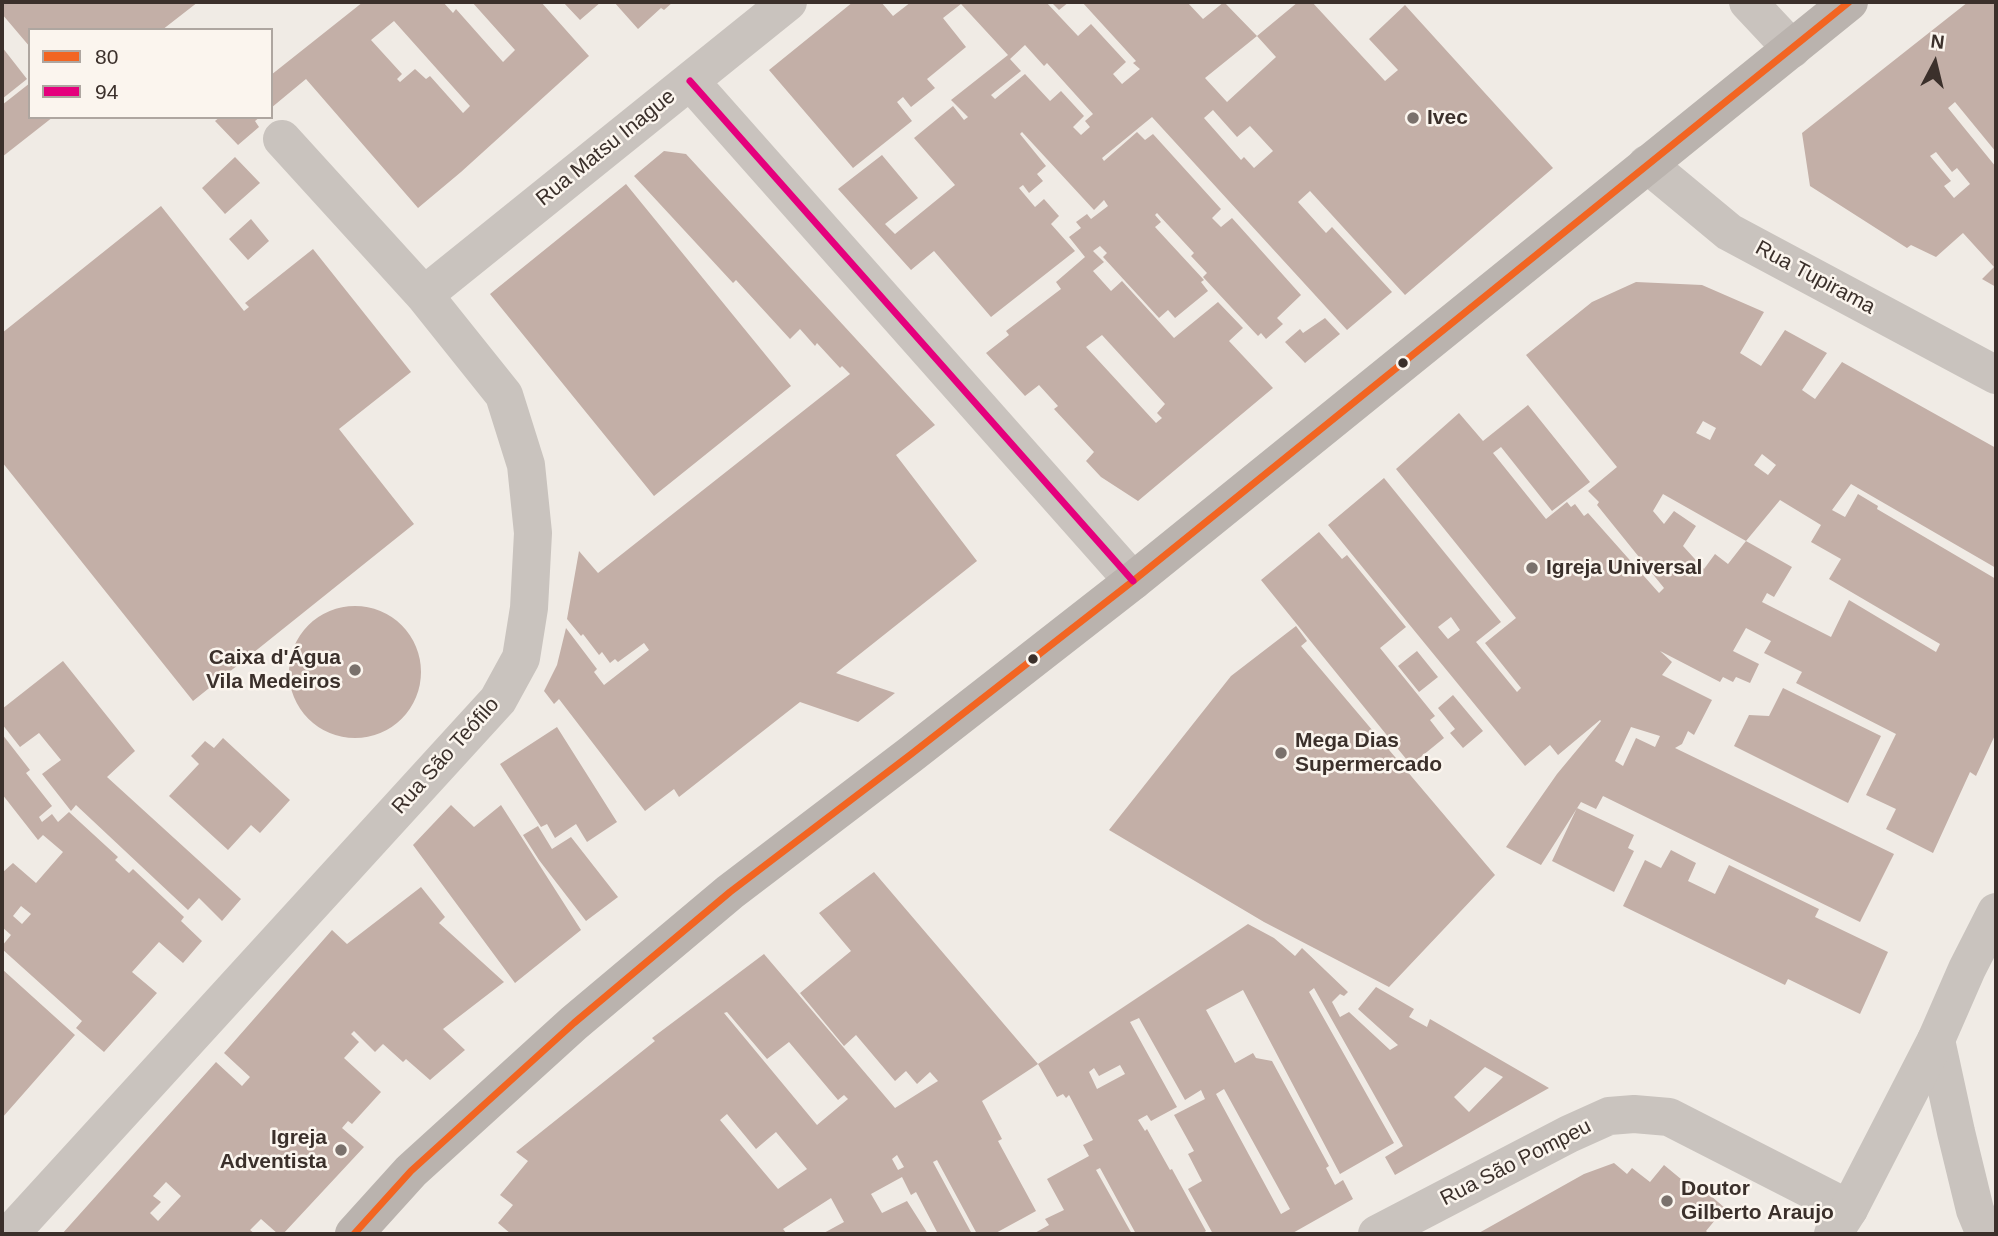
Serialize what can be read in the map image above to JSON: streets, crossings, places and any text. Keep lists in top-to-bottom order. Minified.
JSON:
{"streets":{"street":["Rua Matsu Inague","Rua Tupirama","Rua São Teófilo","Rua São Pompeu"]},"crossings":[["Rua Matsu Inague","Rua São Teófilo"]],"places":["Ivec","Igreja Universal","Caixa d'Água Vila Medeiros","Mega Dias Supermercado","Igreja Adventista","Doutor Gilberto Araujo"],"lines":["transit line 80","transit line 94"],"legend":["80","94"],"north":"top"}
